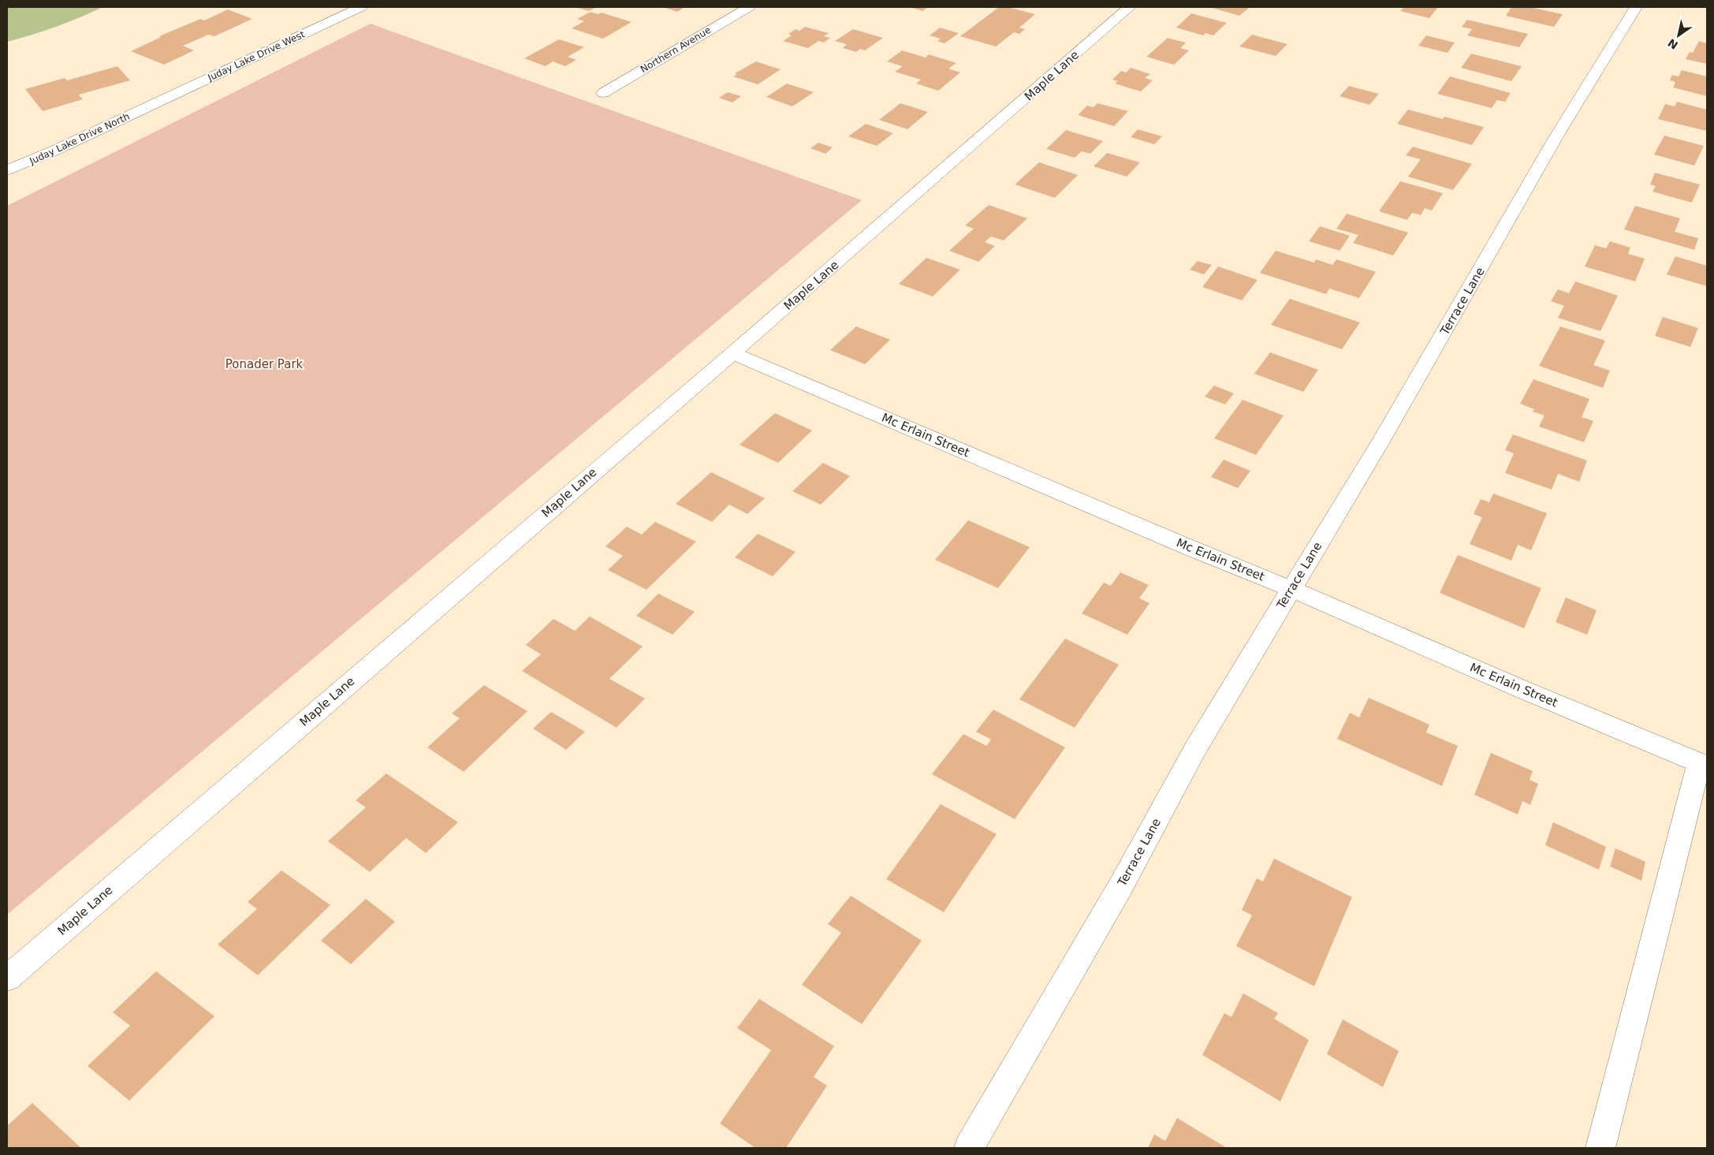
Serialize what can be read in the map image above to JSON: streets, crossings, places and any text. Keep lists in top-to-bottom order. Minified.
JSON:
{"streets":{"street":["Northern Avenue","Juday Lake Drive West","Maple Lane","Juday Lake Drive North","Terrace Lane","Mc Erlain Street"]},"crossings":[["Juday Lake Drive West","Juday Lake Drive North"],["Maple Lane","Mc Erlain Street"],["Terrace Lane","Mc Erlain Street"]],"parks":["Ponader Park"],"north":"bottom left"}
